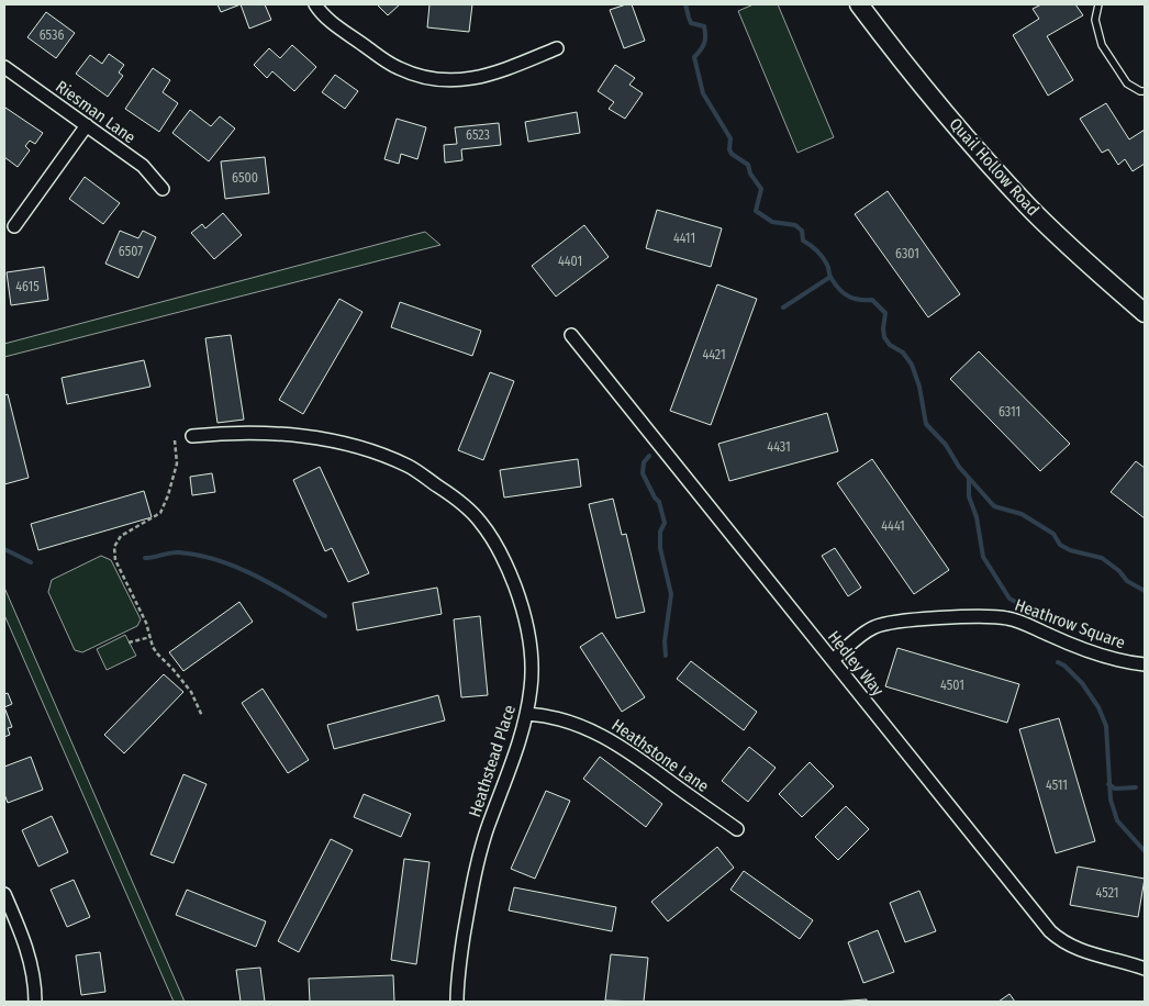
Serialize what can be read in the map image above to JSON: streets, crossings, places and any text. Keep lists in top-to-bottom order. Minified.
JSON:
{"streets":{"main road":["Quail Hollow Road"],"street":["Riesman Lane","Heathrow Square","Hedley Way","Heathstone Lane","Heathstead Place"]},"crossings":[["Heathrow Square","Hedley Way"],["Heathstone Lane","Heathstead Place"]],"house_numbers":["6536","6523","6500","4411","6507","6301","4401","4615","4421","6311","4431","4441","4501","4511","4521"]}
